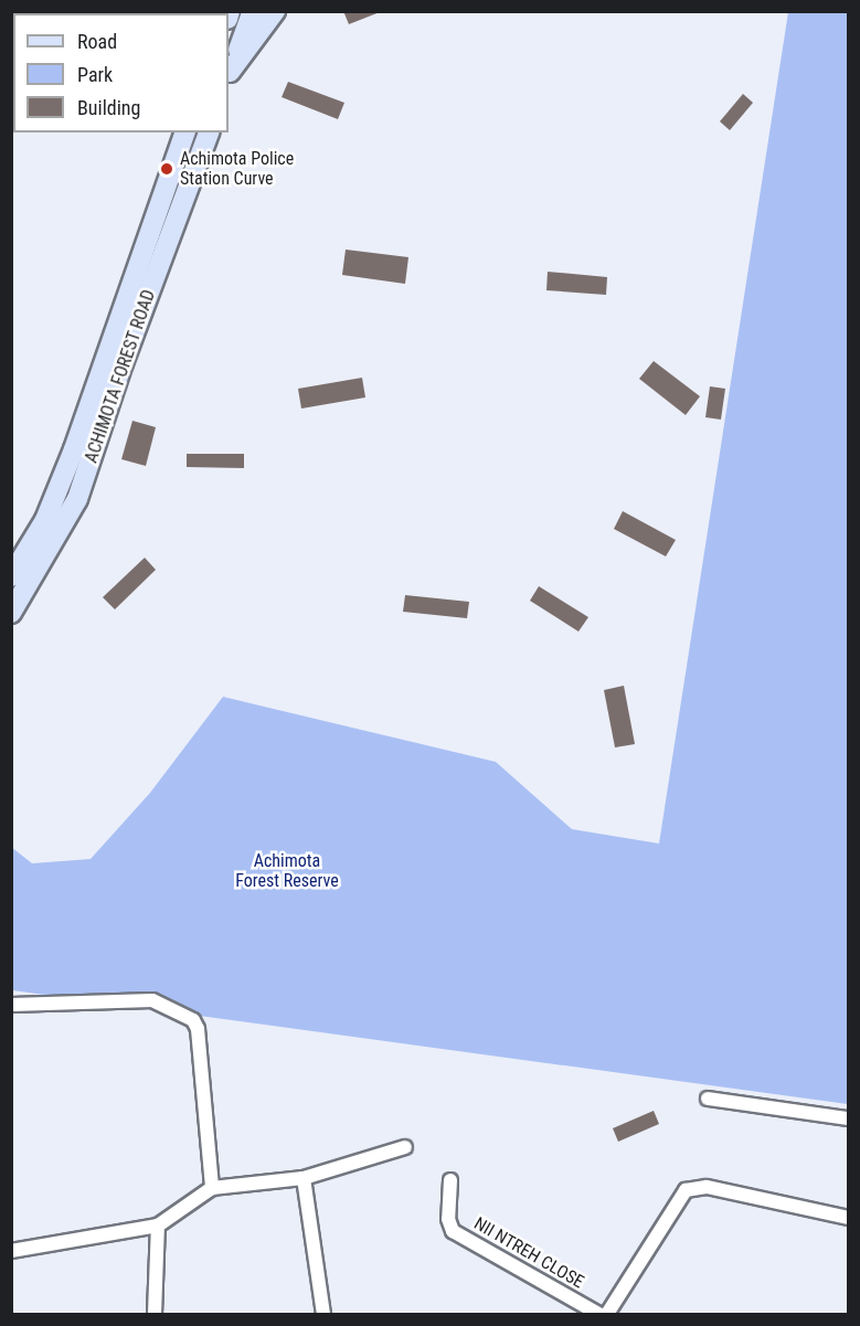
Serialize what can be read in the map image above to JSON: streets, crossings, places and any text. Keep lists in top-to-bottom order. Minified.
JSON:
{"streets":{"main road":["ACHIMOTA FOREST ROAD"],"street":["NII NTREH CLOSE"]},"parks":["Achimota Forest Reserve"],"places":["Achimota Police Station Curve"],"legend":["Road","Park","Building"]}
